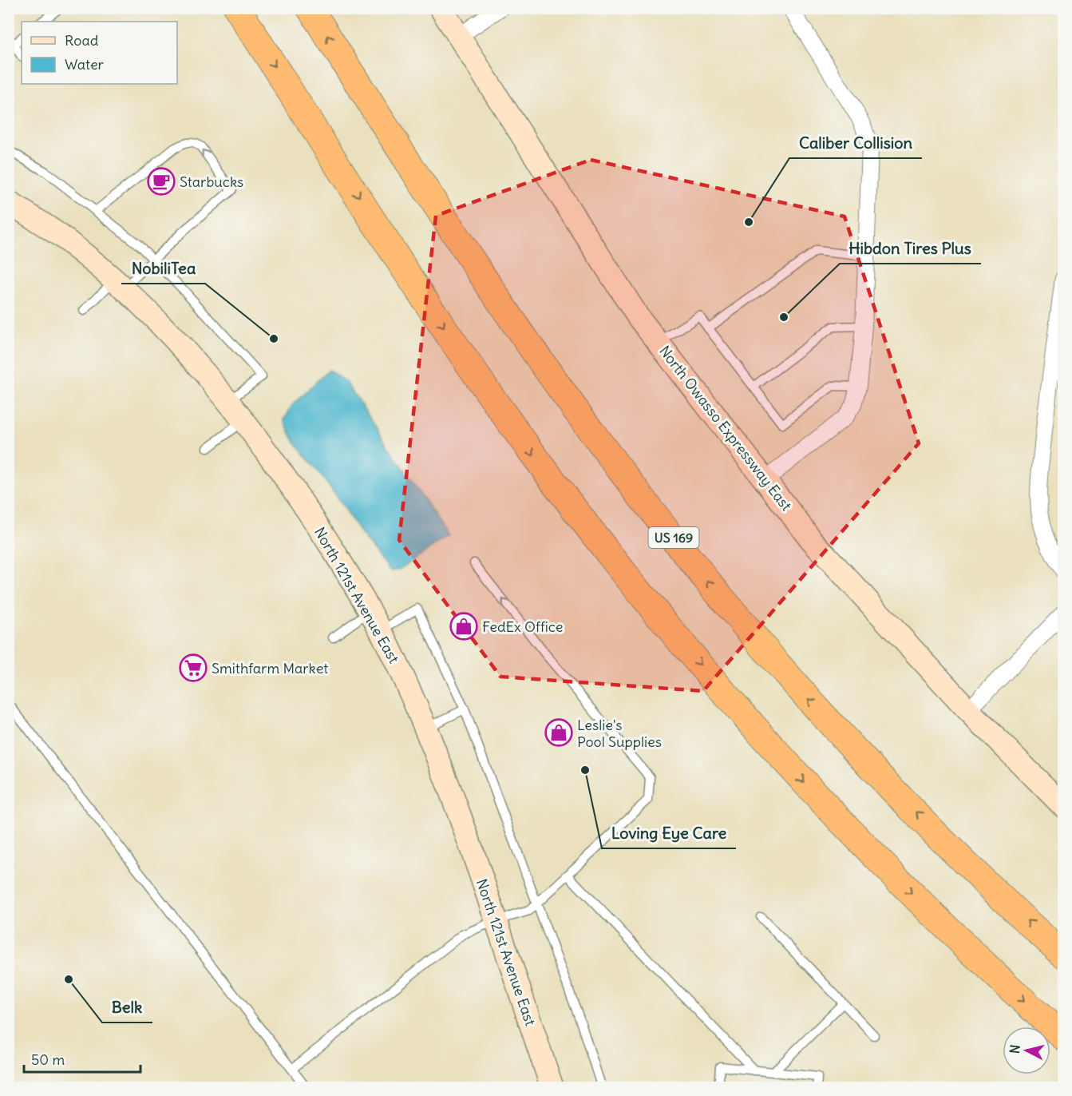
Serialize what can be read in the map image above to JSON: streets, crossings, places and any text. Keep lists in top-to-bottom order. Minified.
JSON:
{"streets":{"highway":["US 169"],"street":["North Owasso Expressway East","North 121st Avenue East"]},"places":{"cafe":["Starbucks"],"other":["Caliber Collision","Hibdon Tires Plus","NobiliTea","Loving Eye Care","Belk"],"shop":["FedEx Office","Leslie's Pool Supplies"],"supermarket":["Smithfarm Market"]},"legend":["Road","Water"],"scale_bar":"50 m","north":"left"}
